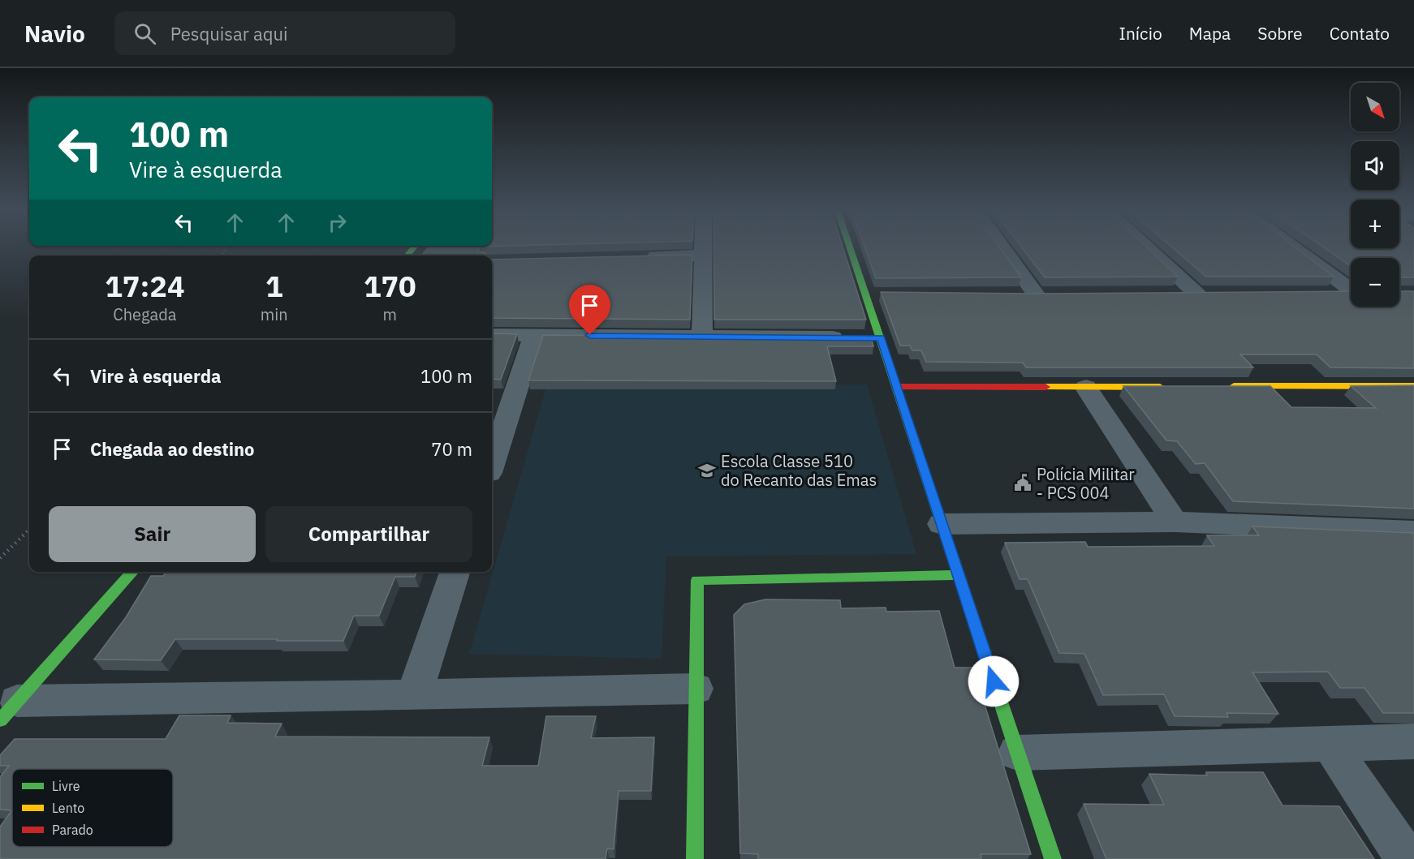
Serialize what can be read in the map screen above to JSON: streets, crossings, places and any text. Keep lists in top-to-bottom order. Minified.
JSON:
{"places":{"school or university":["Escola Classe 510 do Recanto das Emas"],"public building":["Polícia Militar - PCS 004"]},"legend":["Livre","Lento","Parado"],"north":"bottom right","page":{"header":"Navio","search":"Pesquisar aqui","nav":["Início","Mapa","Sobre","Contato"],"map_buttons":["+","−"],"turn":["100 m","Vire à esquerda"],"eta":["17:24","Chegada","1","min","170","m"],"list":[{"name":"Vire à esquerda","value":"100 m"},{"name":"Chegada ao destino","value":"70 m"}],"buttons":["Sair","Compartilhar"]}}
